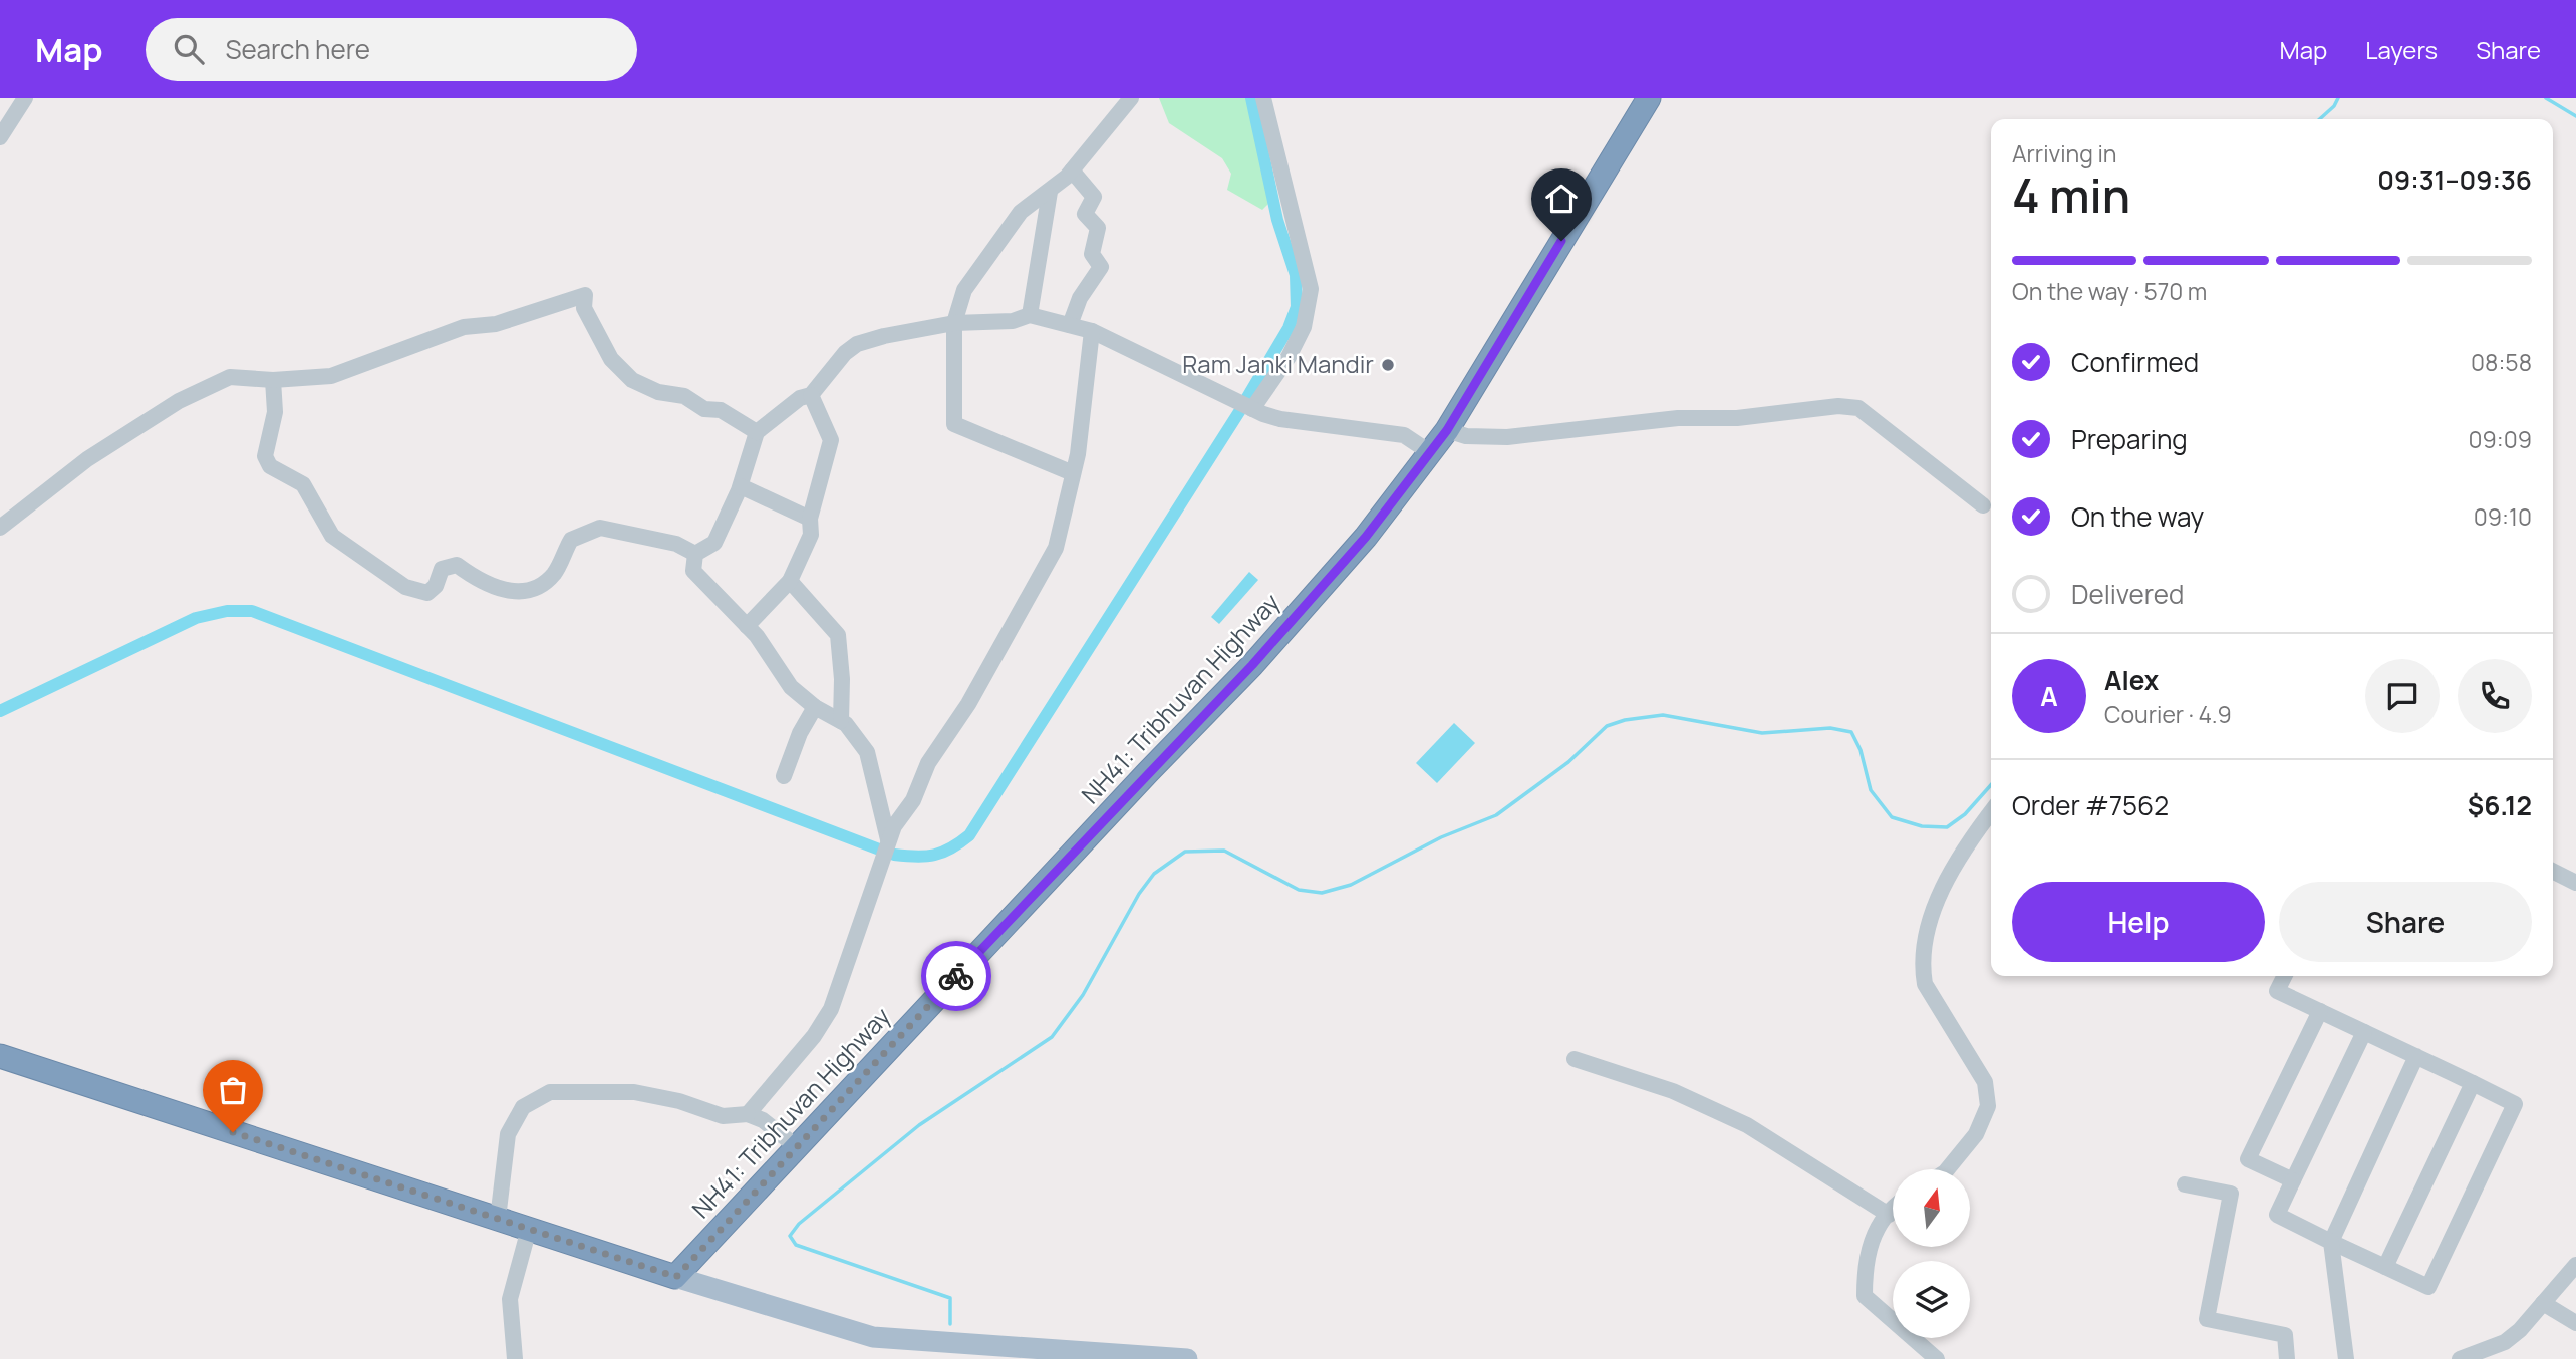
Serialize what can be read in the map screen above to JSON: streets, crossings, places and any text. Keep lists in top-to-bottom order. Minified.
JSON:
{"streets":{"highway":["NH41: Tribhuvan Highway"]},"places":["Ram Janki Mandir"],"north":"top","page":{"header":"Map","search":"Search here","nav":["Map","Layers","Share"],"heading":["4 min","Arriving in","09:31–09:36"],"panel":["Alex","Courier · 4.9","Order #7562","$6.12"],"bar":"On the way · 570 m","list":[["Confirmed","08:58"],["Preparing","09:09"],["On the way","09:10"],"Delivered"],"round":"A","buttons":["Help","Share"]}}
